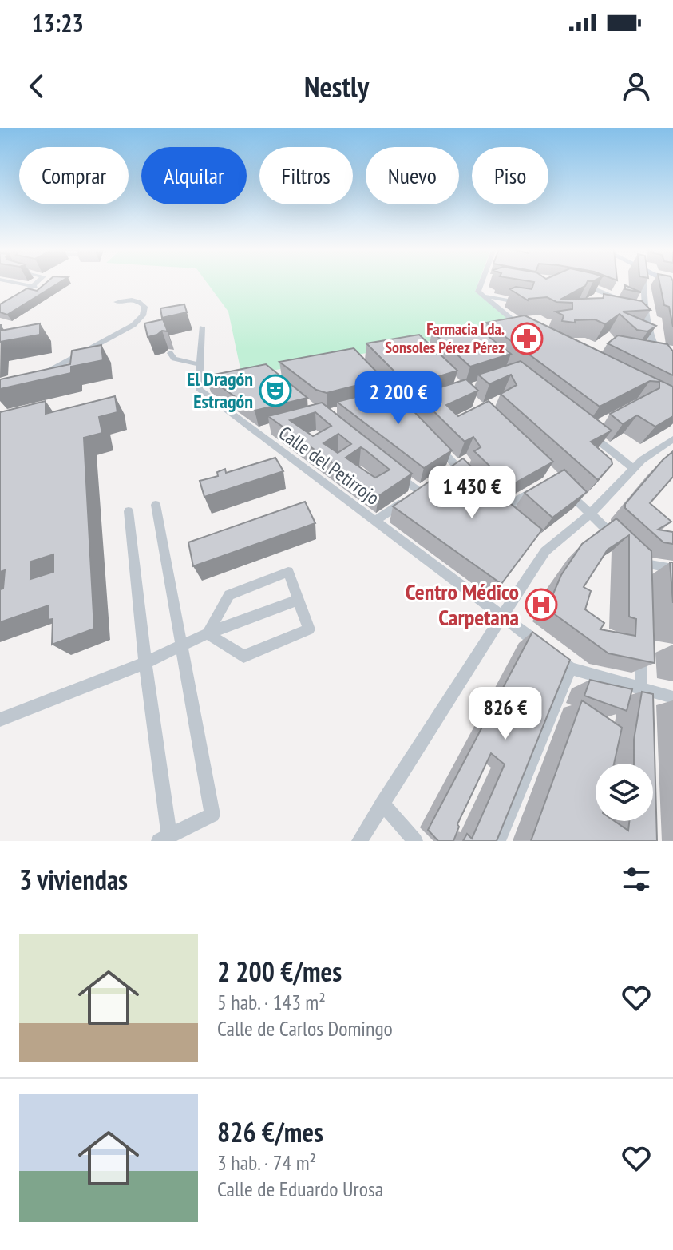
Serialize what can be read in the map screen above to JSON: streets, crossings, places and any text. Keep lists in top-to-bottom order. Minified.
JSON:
{"streets":{"street":["Calle del Petirrojo"]},"places":{"pharmacy":["Farmacia Lda. Sonsoles Pérez Pérez"],"theatre":["El Dragón Estragón"],"hospital":["Centro Médico Carpetana"]},"page":{"status":"13:23","header":"Nestly","chip":["Comprar","Alquilar","Filtros","Nuevo","Piso"],"price":["2 200 €","1 430 €","826 €"],"heading":"3 viviendas","list":[{"name":"2 200 €/mes","note":"5 hab. · 143 m² · Calle de Carlos Domingo"},{"name":"826 €/mes","note":"3 hab. · 74 m² · Calle de Eduardo Urosa"}]}}
